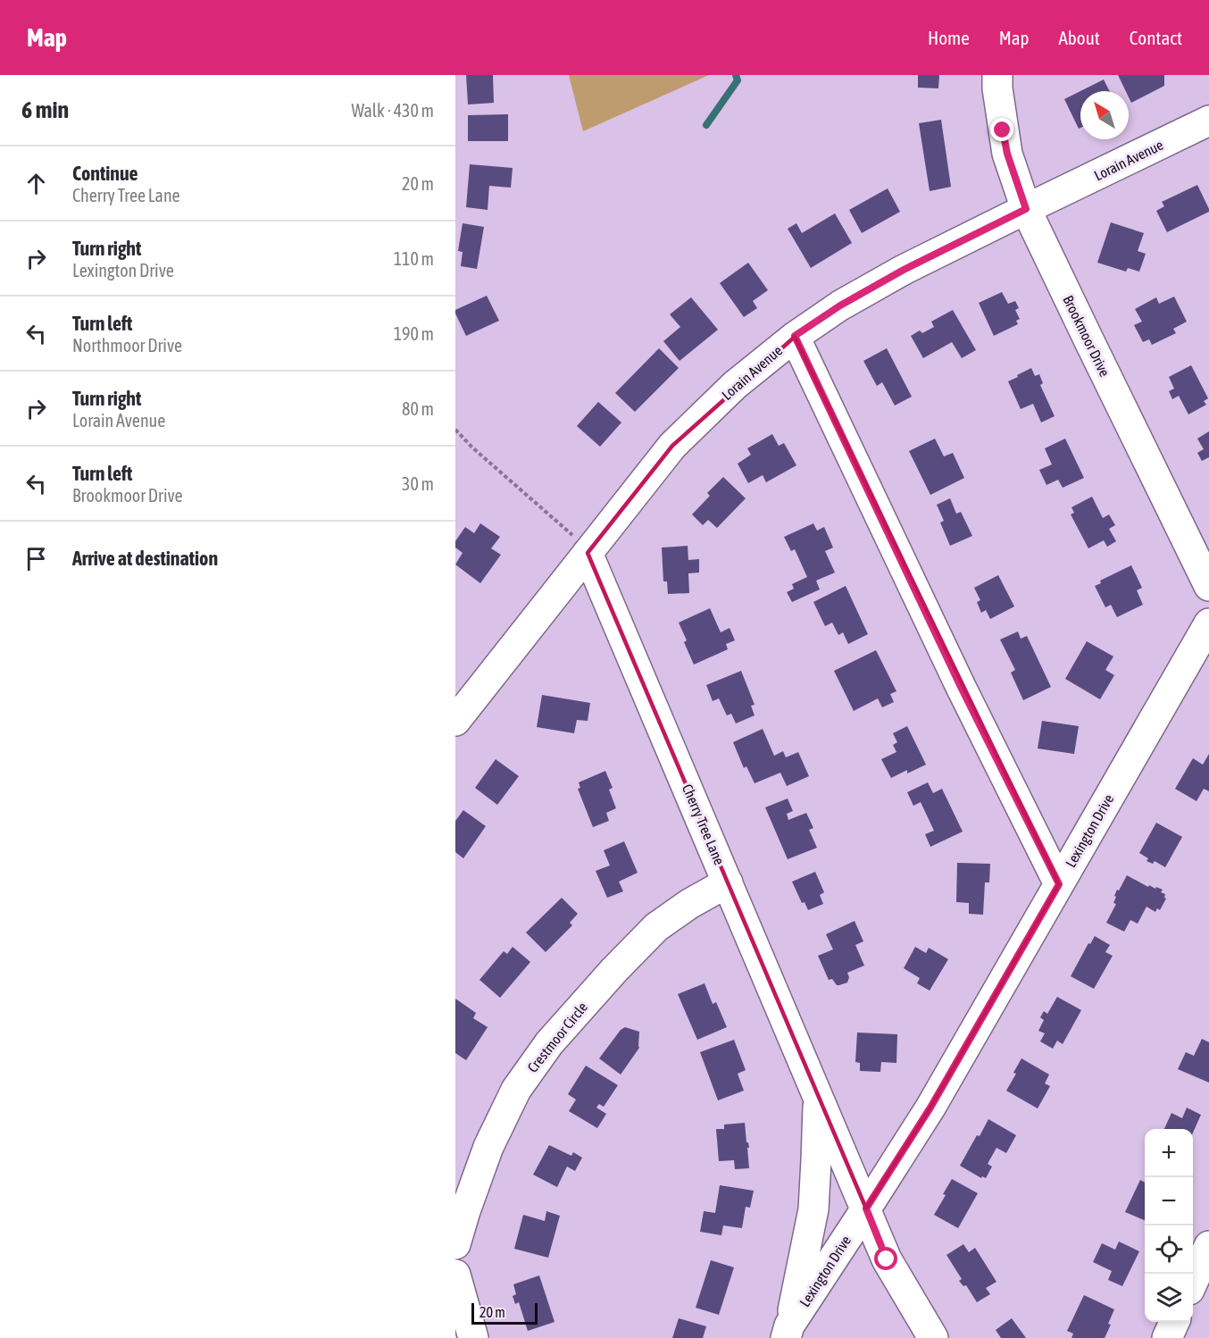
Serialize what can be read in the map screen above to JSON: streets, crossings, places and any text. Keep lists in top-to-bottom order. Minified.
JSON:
{"streets":{"street":["Lorain Avenue","Brookmoor Drive","Cherry Tree Lane","Lexington Drive","Crestmoor Circle"]},"crossings":[["Lorain Avenue","Brookmoor Drive"],["Lorain Avenue","Cherry Tree Lane"],["Cherry Tree Lane","Lexington Drive"],["Cherry Tree Lane","Crestmoor Circle"]],"scale_bar":"20 m","north":"top left","page":{"header":"Map","nav":["Home","Map","About","Contact"],"heading":["6 min","Walk · 430 m"],"list":[["Continue","Cherry Tree Lane","20 m"],["Turn right","Lexington Drive","110 m"],["Turn left","Northmoor Drive","190 m"],["Turn right","Lorain Avenue","80 m"],["Turn left","Brookmoor Drive","30 m"],"Arrive at destination"],"map_buttons":["+","−"],"scale":"20 m"}}
